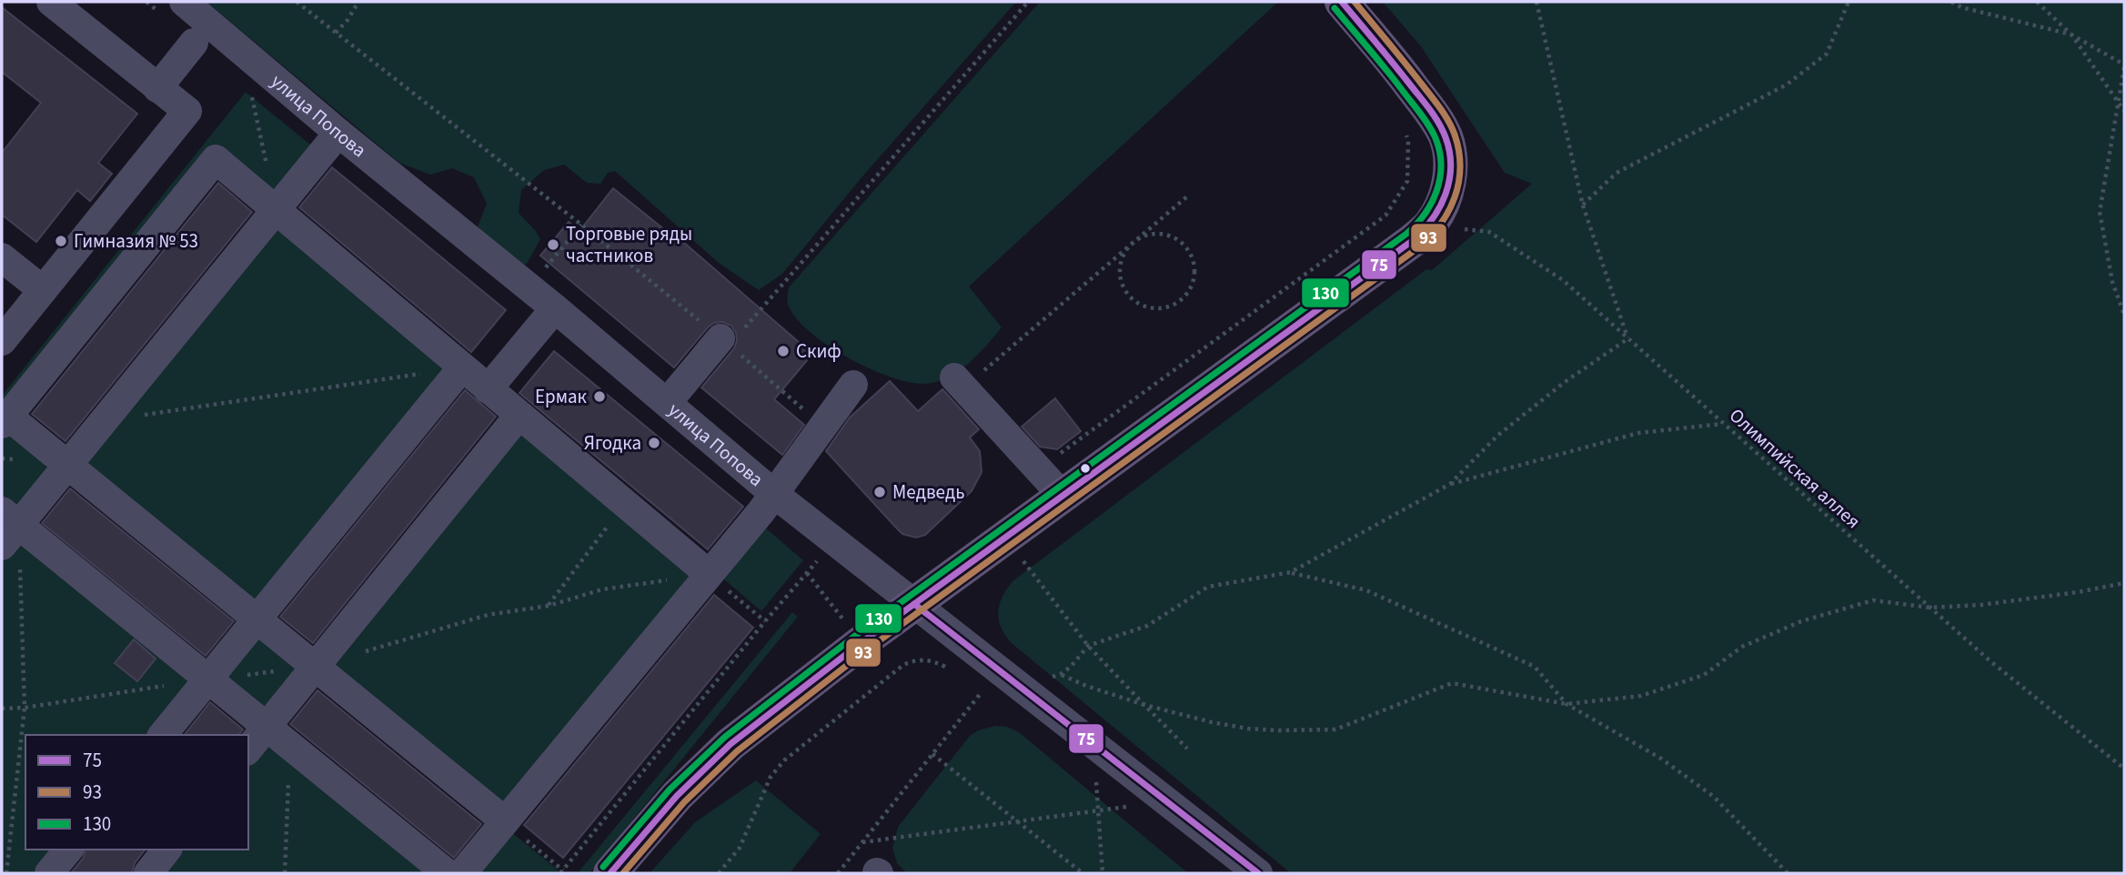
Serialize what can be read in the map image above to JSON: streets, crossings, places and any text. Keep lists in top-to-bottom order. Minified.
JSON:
{"streets":{"street":["улица Попова"],"path":["Олимпийская аллея"]},"places":["Гимназия № 53","Торговые ряды частников","Скиф","Ермак","Ягодка","Медведь"],"lines":["transit line 75","transit line 93","transit line 130"],"legend":["75","93","130"]}
